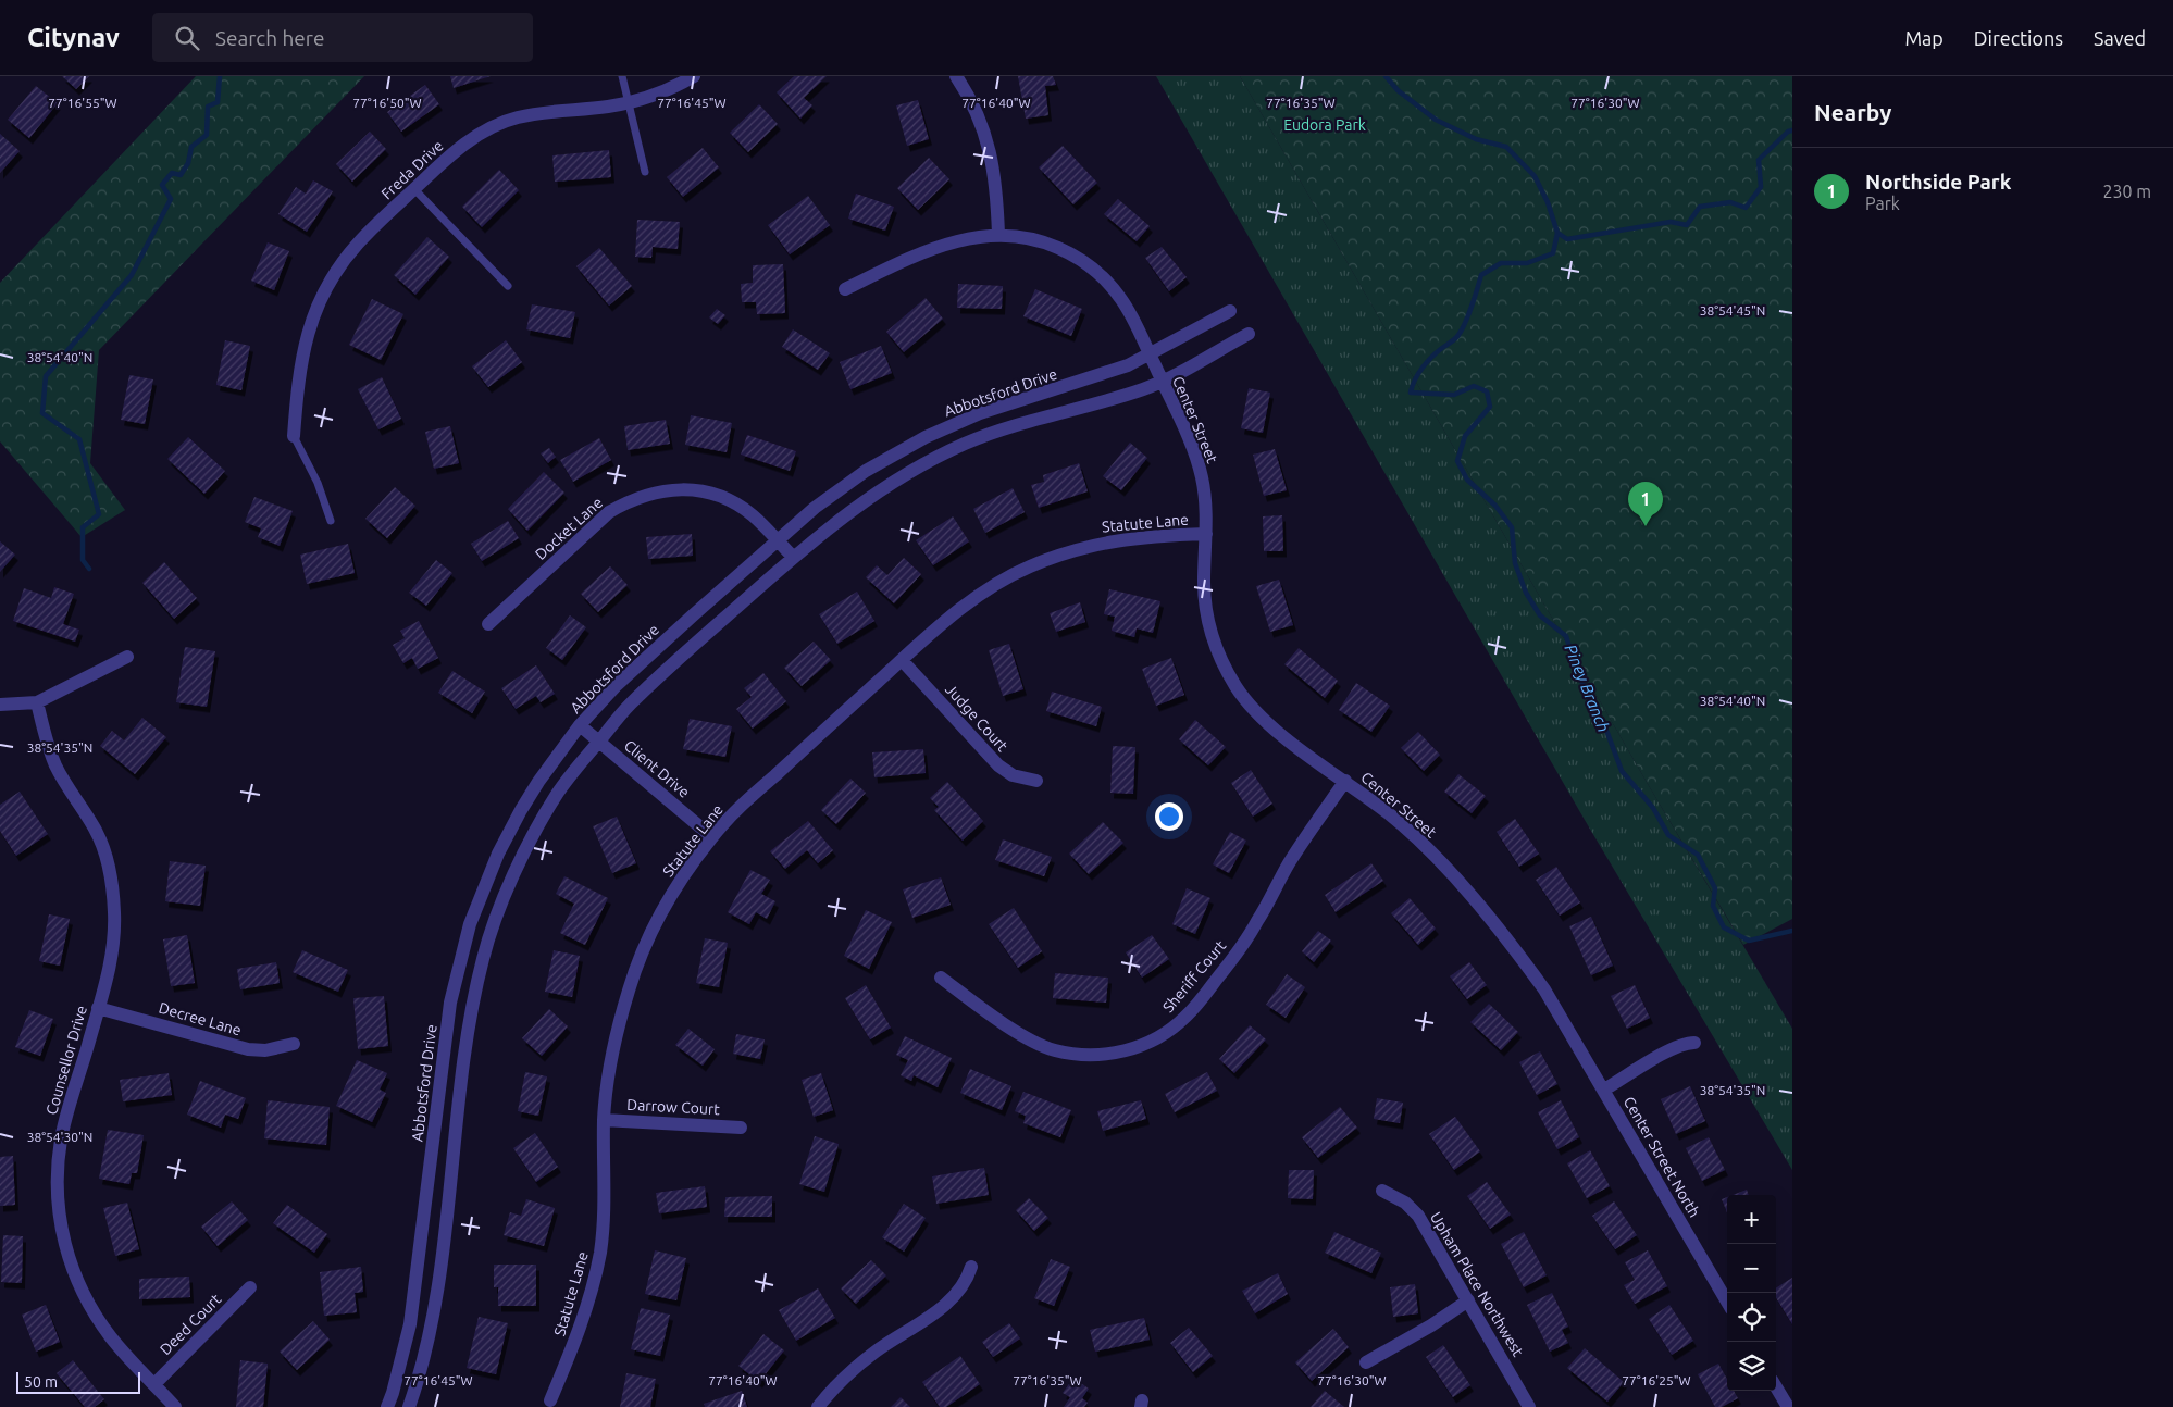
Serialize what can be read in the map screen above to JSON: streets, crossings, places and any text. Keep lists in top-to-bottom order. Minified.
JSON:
{"streets":{"street":["Freda Drive","Abbotsford Drive","Center Street","Statute Lane","Docket Lane","Judge Court","Client Drive","Sheriff Court","Decree Lane","Counsellor Drive","Darrow Court","Center Street North","Upham Place Northwest","Deed Court"]},"crossings":[["Abbotsford Drive","Center Street"],["Abbotsford Drive","Docket Lane"],["Abbotsford Drive","Client Drive"],["Center Street","Statute Lane"],["Center Street","Sheriff Court"],["Center Street","Center Street North"],["Statute Lane","Judge Court"],["Statute Lane","Client Drive"],["Statute Lane","Darrow Court"],["Decree Lane","Counsellor Drive"],["Counsellor Drive","Deed Court"]],"water":["Piney Branch"],"parks":["Eudora Park"],"scale_bar":"50 m","page":{"header":"Citynav","search":"Search here","nav":["Map","Directions","Saved"],"heading":"Nearby","list":[{"mark":"1","name":"Northside Park","note":"Park","value":"230 m"}],"pins":"1","map_buttons":["+","−"],"scale":"50 m"},"coordinates":["77°16'55\"W","77°16'50\"W","77°16'45\"W","77°16'40\"W","77°16'35\"W","77°16'30\"W","38°54'45\"N","38°54'40\"N","38°54'35\"N","38°54'30\"N","77°16'25\"W"]}
